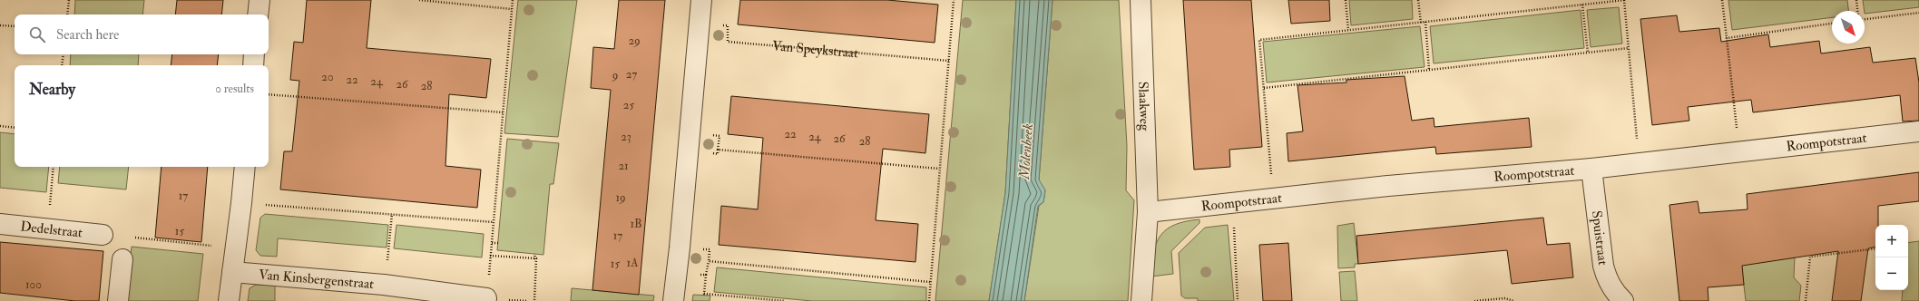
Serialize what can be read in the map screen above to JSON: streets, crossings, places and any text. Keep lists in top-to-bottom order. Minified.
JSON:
{"streets":{"street":["Slaakweg","Roompotstraat","Dedelstraat","Spuistraat","Van Kinsbergenstraat"],"path":["Van Speykstraat"]},"crossings":[["Slaakweg","Roompotstraat"],["Roompotstraat","Spuistraat"]],"water":["Molenbeek"],"house_numbers":["29","27","9","20","22","24","26","28","25","22","23","24","26","28","21","17","19","1B","15","17","1A","15","100"],"north":"bottom right","page":{"search":"Search here","heading":["Nearby","0 results"],"map_buttons":["+","−"]}}
